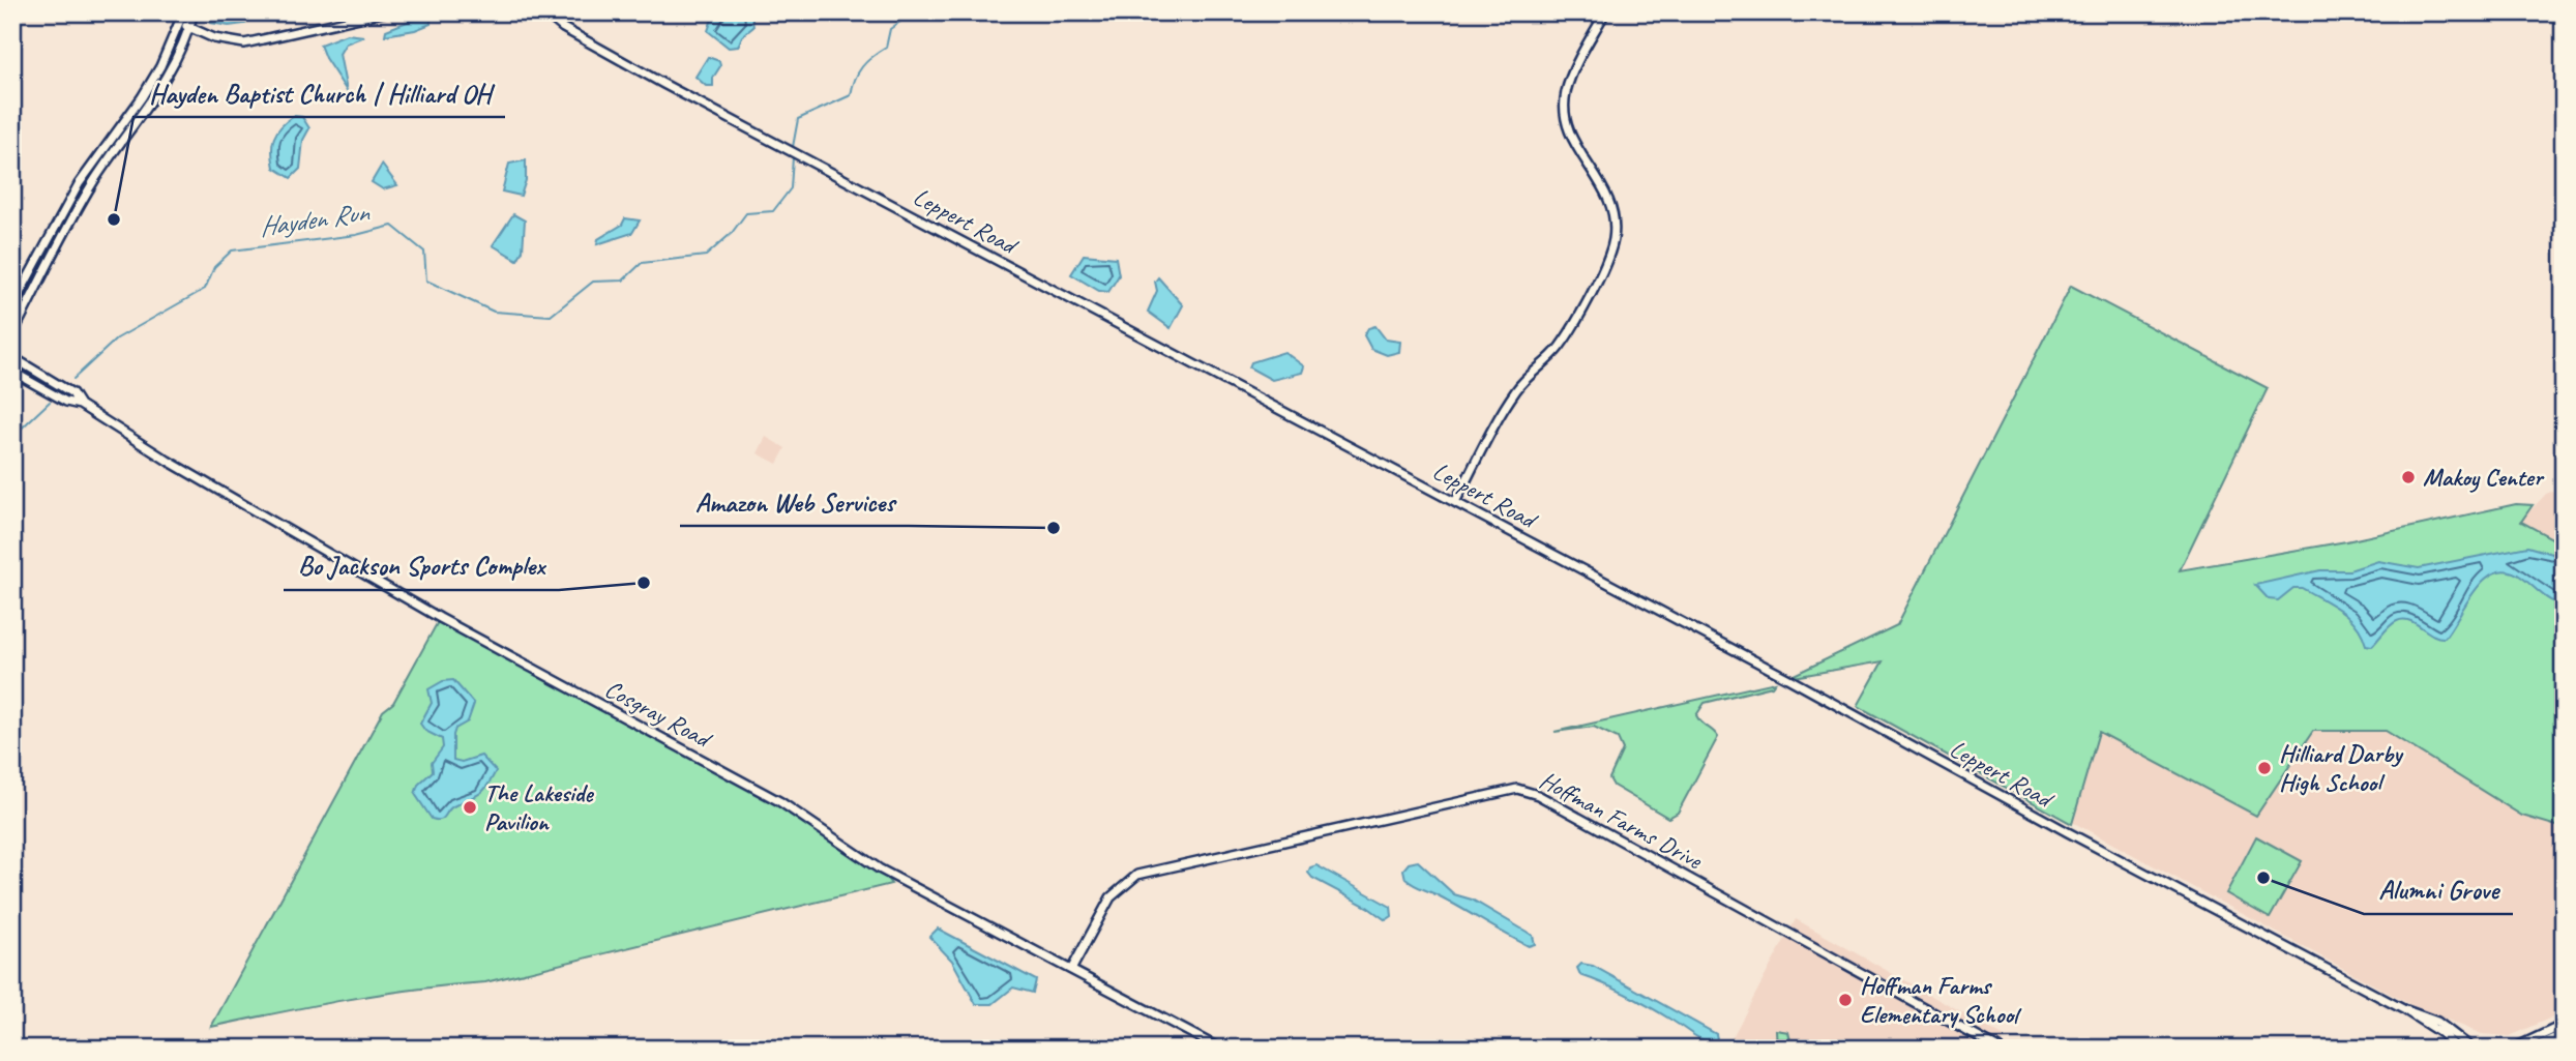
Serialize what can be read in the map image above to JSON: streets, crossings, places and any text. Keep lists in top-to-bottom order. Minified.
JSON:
{"streets":{"main road":["Leppert Road","Cosgray Road","Hoffman Farms Drive"]},"crossings":[["Cosgray Road","Hoffman Farms Drive"]],"water":["Hayden Run"],"places":["Hayden Baptist Church | Hilliard OH","Makoy Center","Amazon Web Services","Bo Jackson Sports Complex","Hilliard Darby High School","The Lakeside Pavilion","Alumni Grove","Hoffman Farms Elementary School"]}
